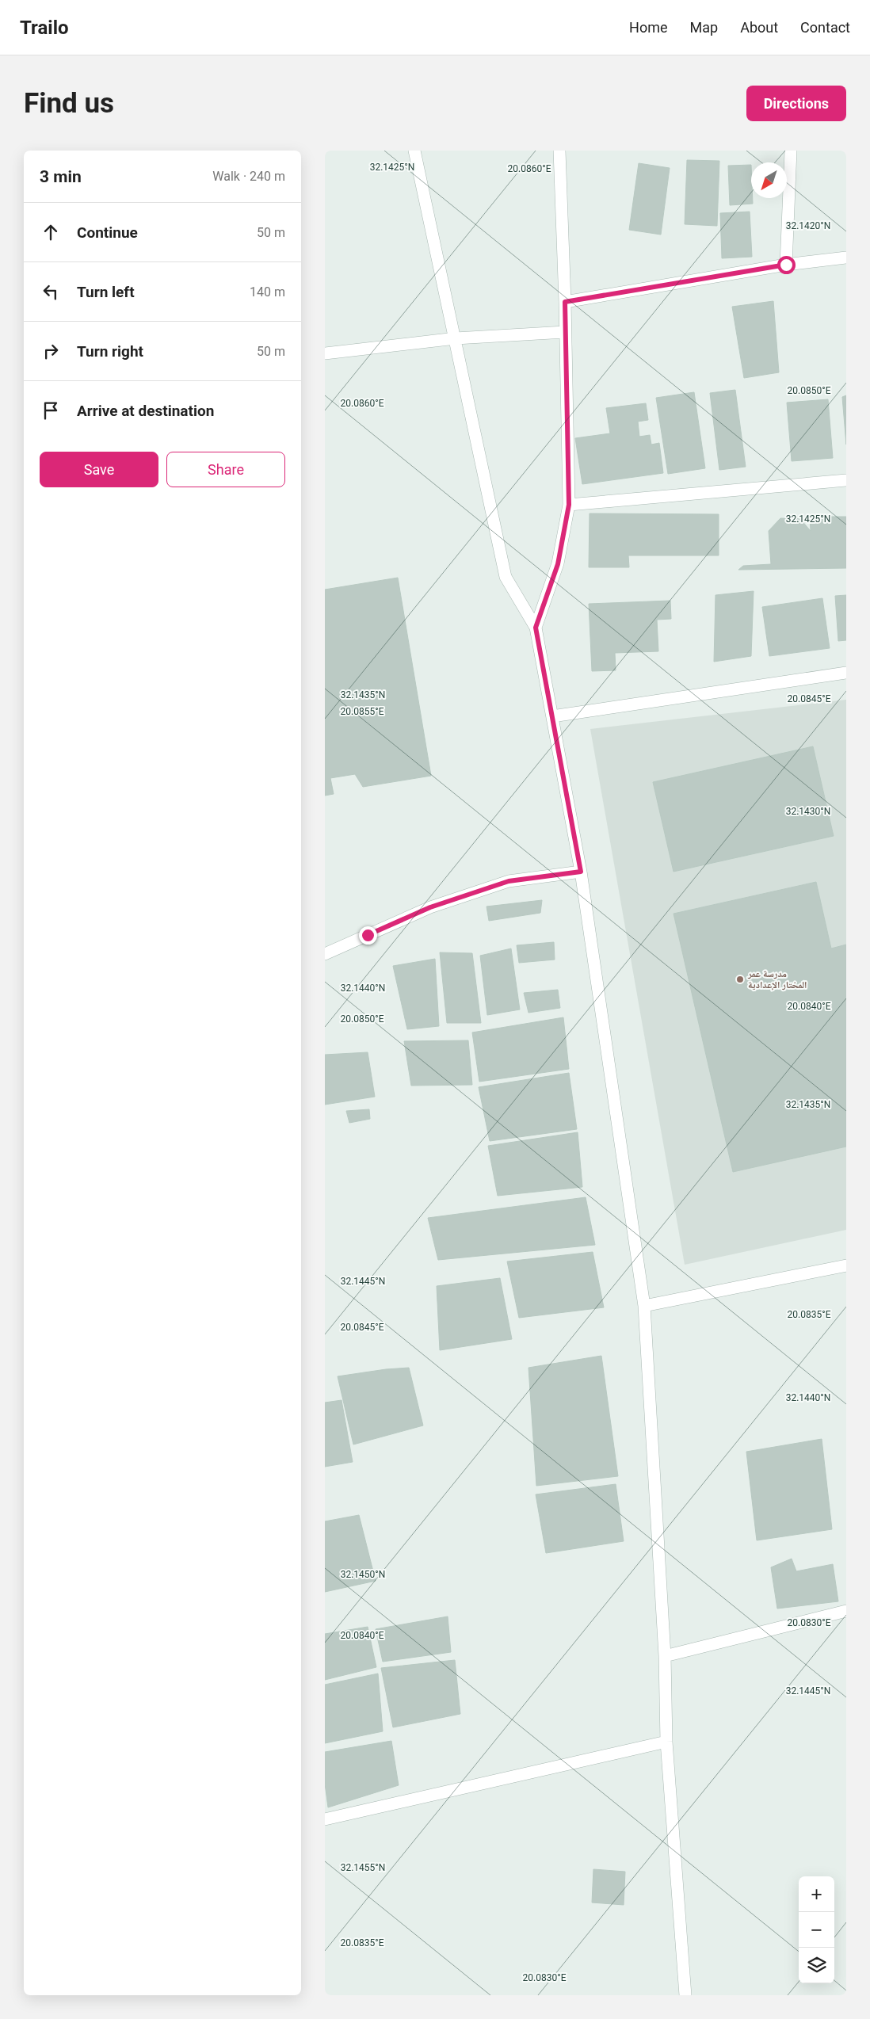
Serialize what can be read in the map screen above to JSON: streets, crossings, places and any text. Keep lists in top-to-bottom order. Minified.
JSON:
{"places":["مدرسة عمر المختار الإعدادية"],"north":"bottom left","page":{"header":"Trailo","nav":["Home","Map","About","Contact"],"buttons":["Directions",["Save","Share"]],"title":"Find us","heading":["3 min","Walk · 240 m"],"list":[["Continue","50 m"],["Turn left","140 m"],["Turn right","50 m"],"Arrive at destination"],"map_buttons":["+","−"]},"coordinates":["32.1425°N","20.0860°E","32.1420°N","20.0850°E","32.1435°N","20.0845°E","20.0855°E","32.1430°N","32.1440°N","20.0840°E","32.1445°N","20.0835°E","32.1450°N","20.0830°E","32.1455°N"]}
